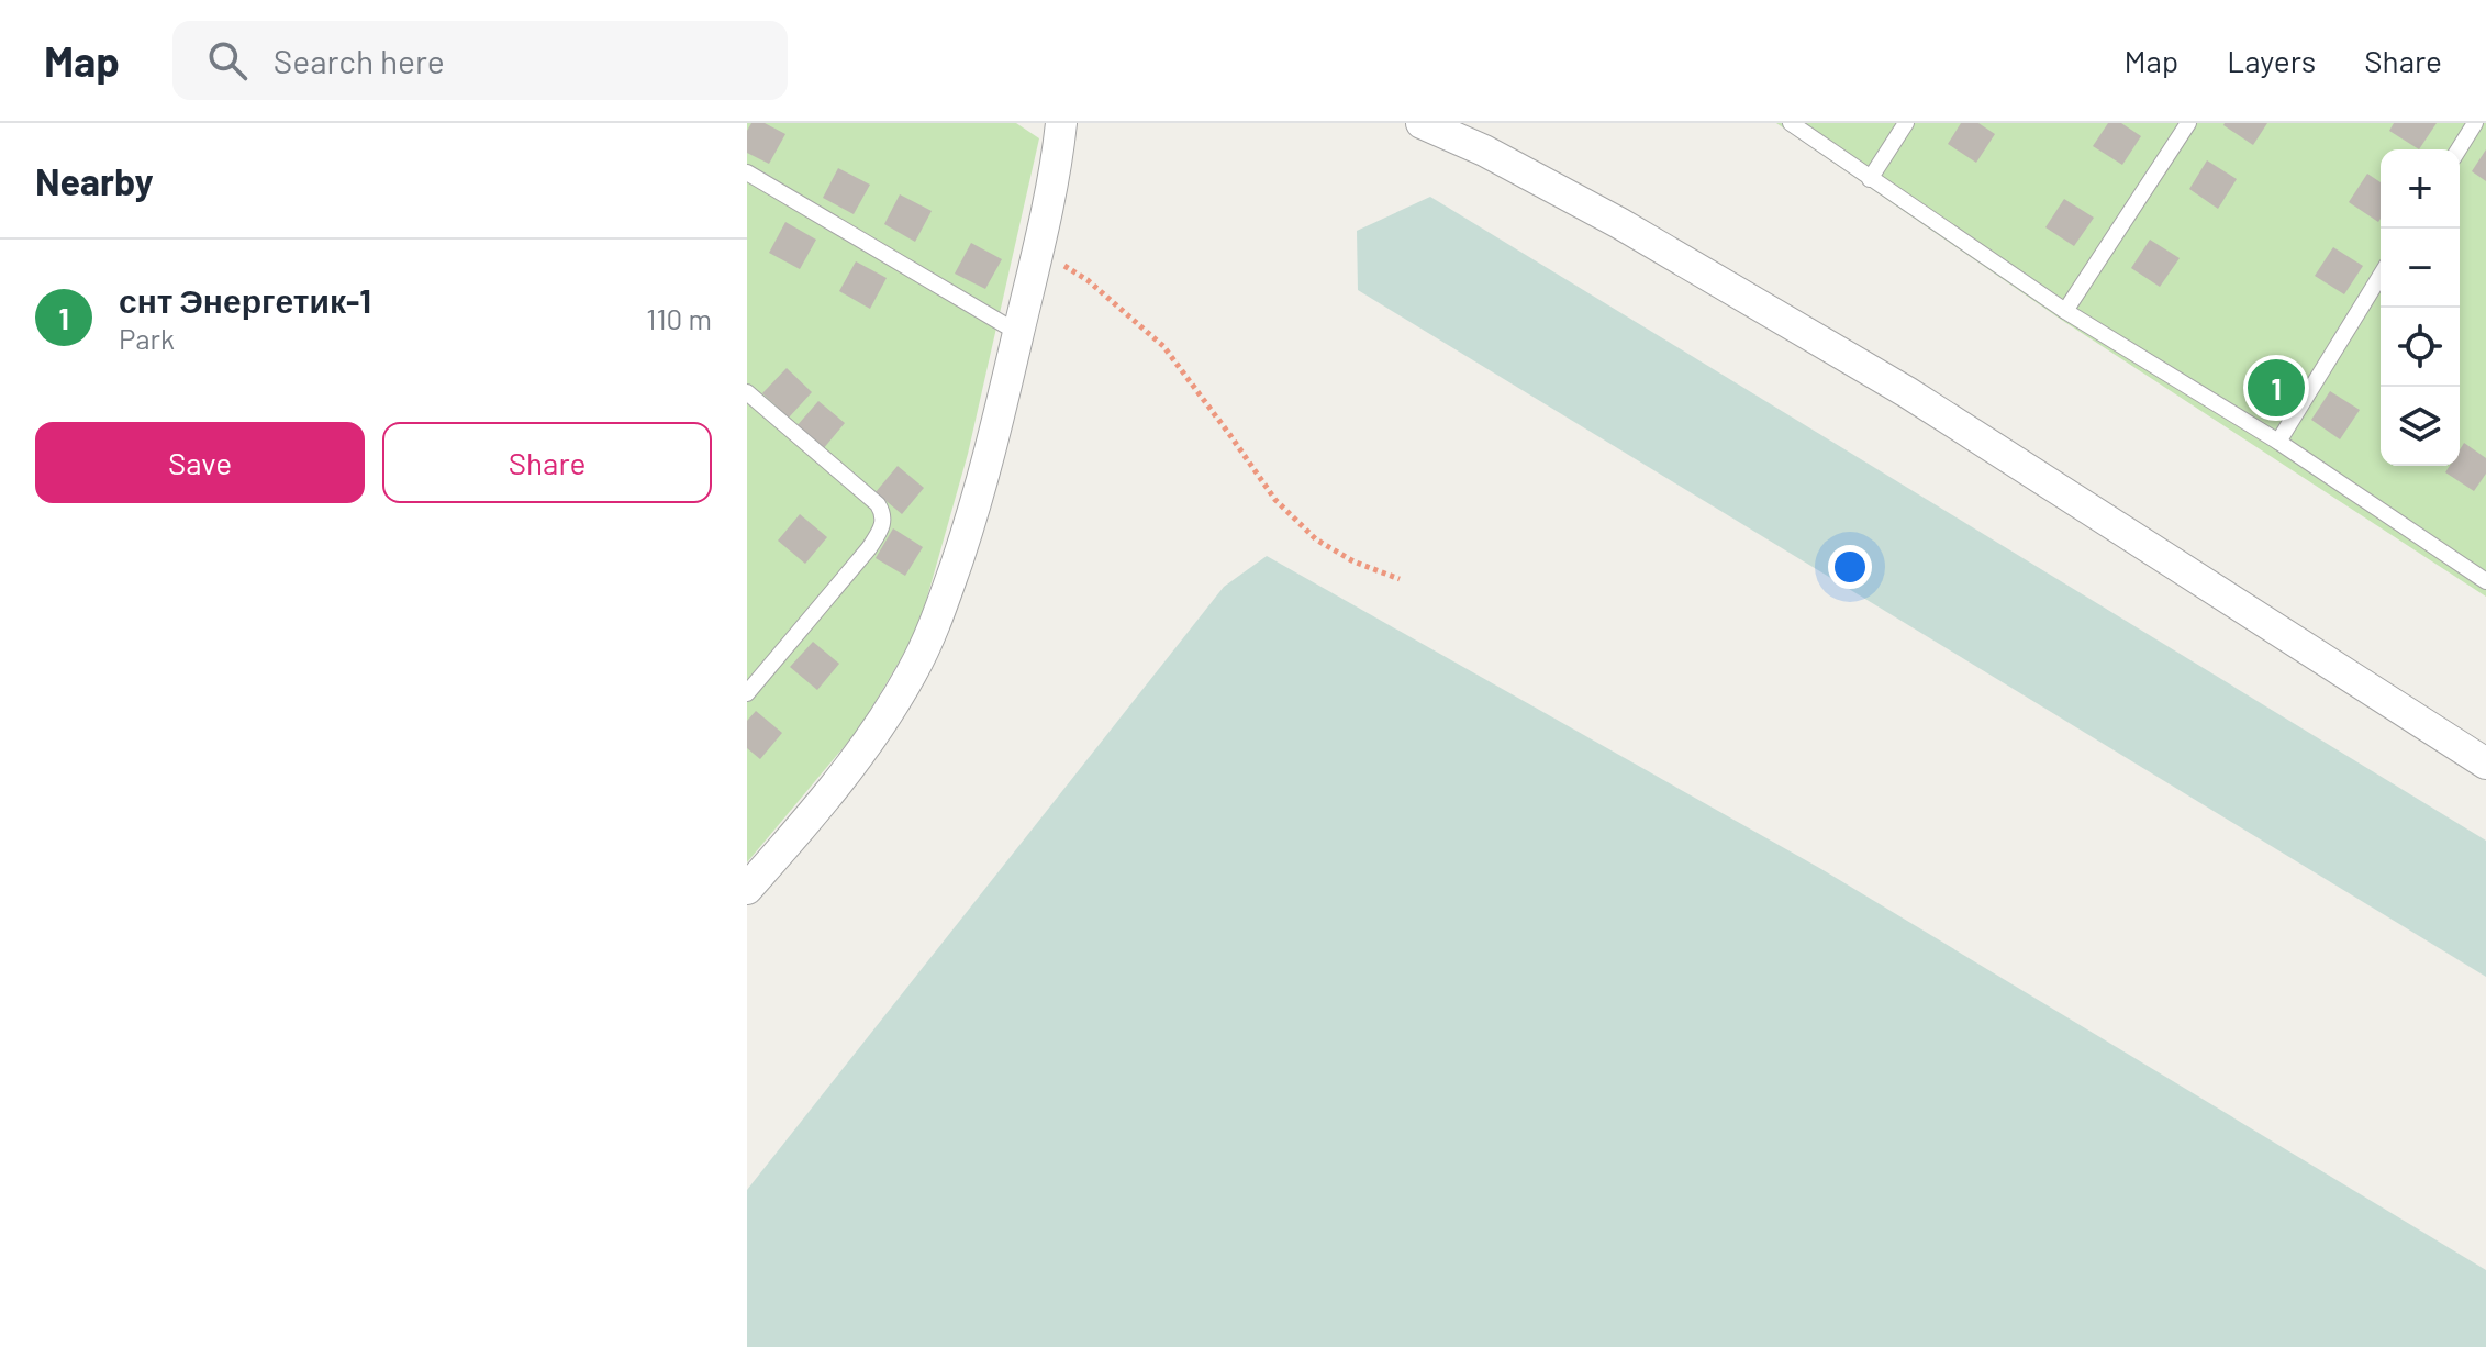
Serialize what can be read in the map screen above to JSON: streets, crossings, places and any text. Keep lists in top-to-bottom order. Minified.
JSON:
{"page":{"header":"Map","search":"Search here","nav":["Map","Layers","Share"],"heading":"Nearby","map_buttons":["+","−"],"list":[{"mark":"1","name":"снт Энергетик-1","note":"Park","value":"110 m"}],"pins":"1","buttons":["Save","Share"]}}
